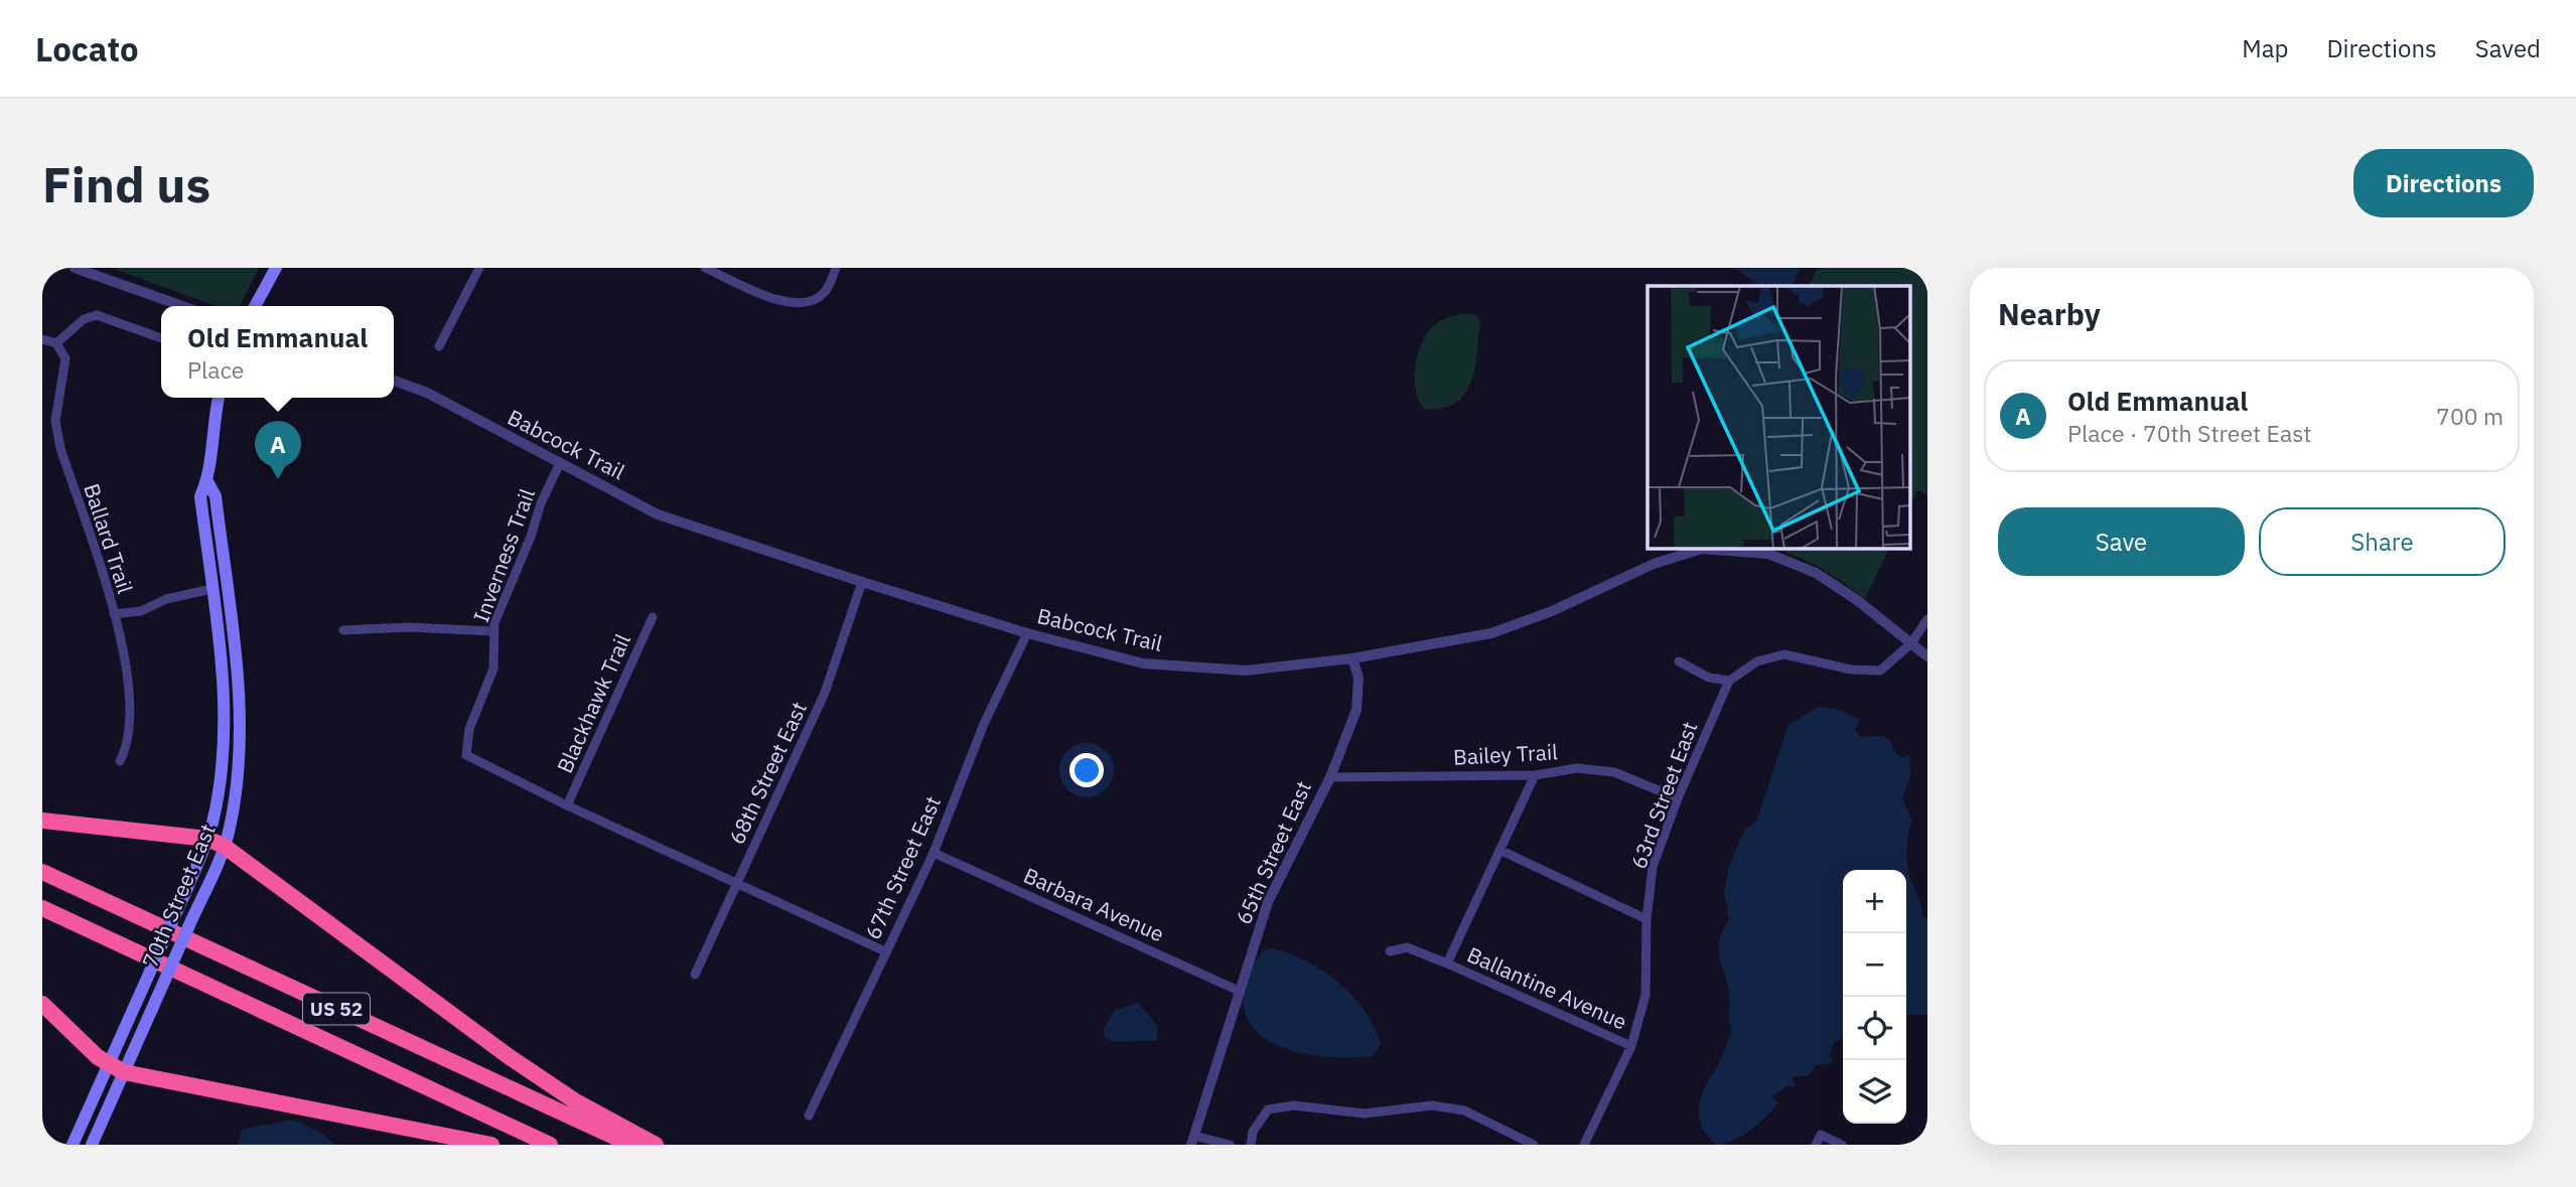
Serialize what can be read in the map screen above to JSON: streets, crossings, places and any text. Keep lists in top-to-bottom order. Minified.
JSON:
{"streets":{"highway":["US 52"],"main road":["70th Street East"],"street":["Babcock Trail","Ballard Trail","Inverness Trail","Blackhawk Trail","Bailey Trail","68th Street East","63rd Street East","65th Street East","67th Street East","Barbara Avenue","Ballantine Avenue"]},"crossings":[["Babcock Trail","Inverness Trail"],["Babcock Trail","68th Street East"],["Babcock Trail","65th Street East"],["Babcock Trail","67th Street East"],["Inverness Trail","Blackhawk Trail"],["Bailey Trail","63rd Street East"],["Bailey Trail","65th Street East"],["63rd Street East","Ballantine Avenue"],["65th Street East","Barbara Avenue"],["67th Street East","Barbara Avenue"]],"page":{"header":"Locato","nav":["Map","Directions","Saved"],"buttons":["Directions",["Save","Share"]],"title":"Find us","heading":"Nearby","popup":["Old Emmanual","Place"],"list":[{"mark":"A","name":"Old Emmanual","note":"Place · 70th Street East","value":"700 m"}],"pins":"A","map_buttons":["+","−"]}}
